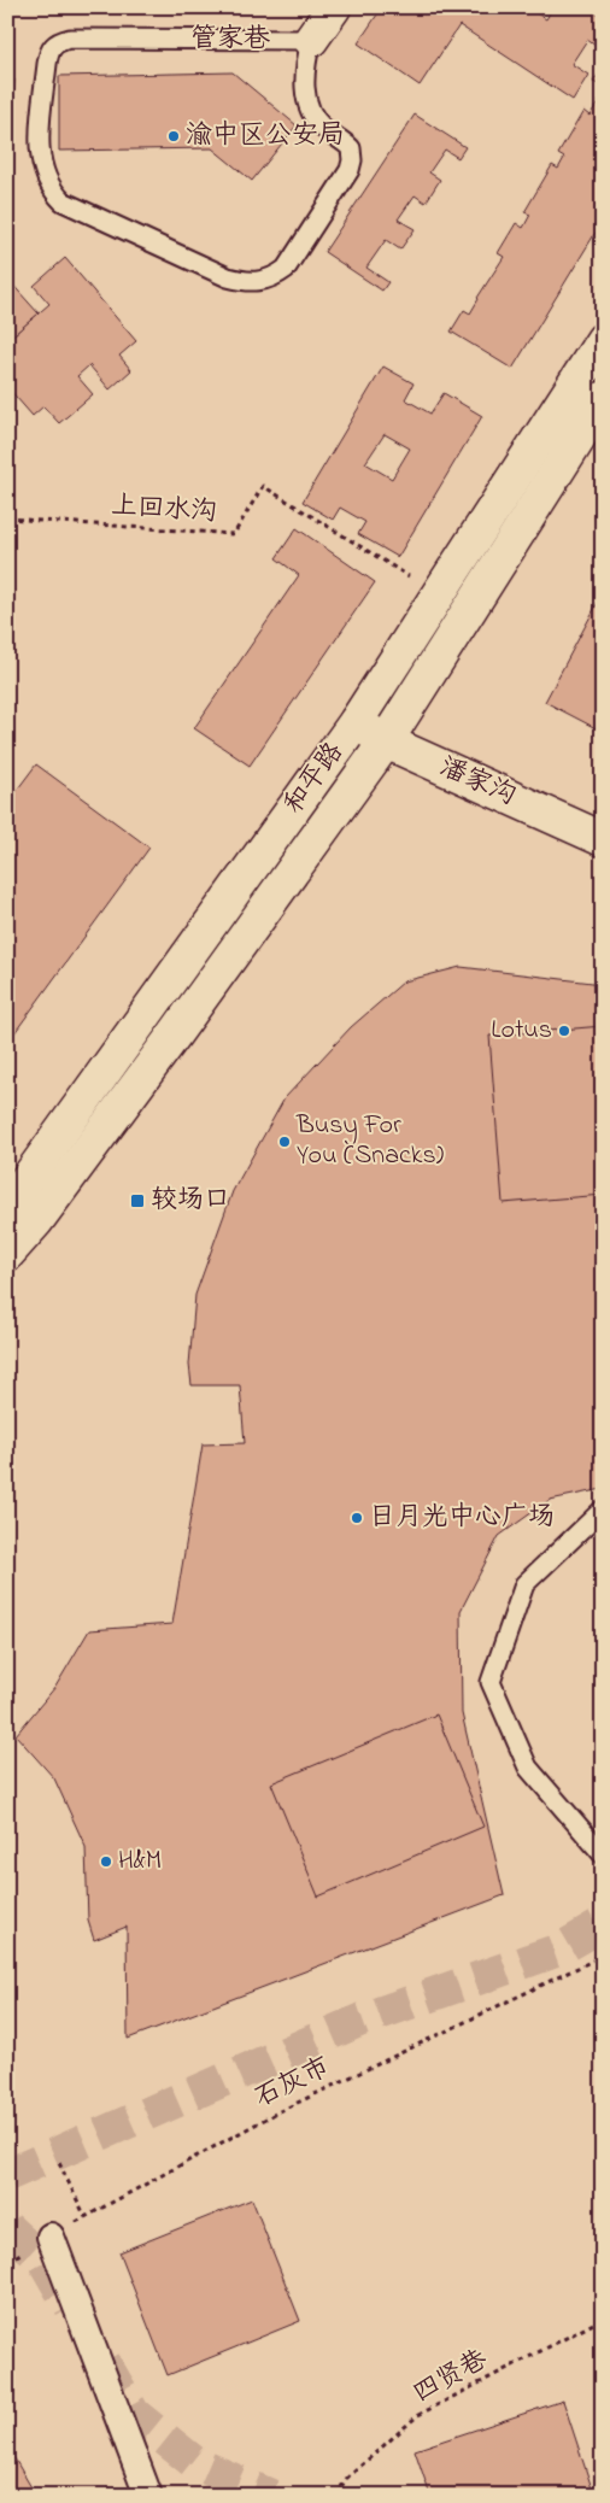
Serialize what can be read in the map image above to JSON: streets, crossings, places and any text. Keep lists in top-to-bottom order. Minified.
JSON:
{"streets":{"main road":["和平路","潘家沟"],"lane":["管家巷"],"path":["上回水沟","石灰市","四贤巷"]},"crossings":[["上回水沟","和平路"],["和平路","潘家沟"]],"places":{"other":["渝中区公安局","Lotus","Busy For You (Snacks)","日月光中心广场","H&M"],"transit":["较场口"]}}
